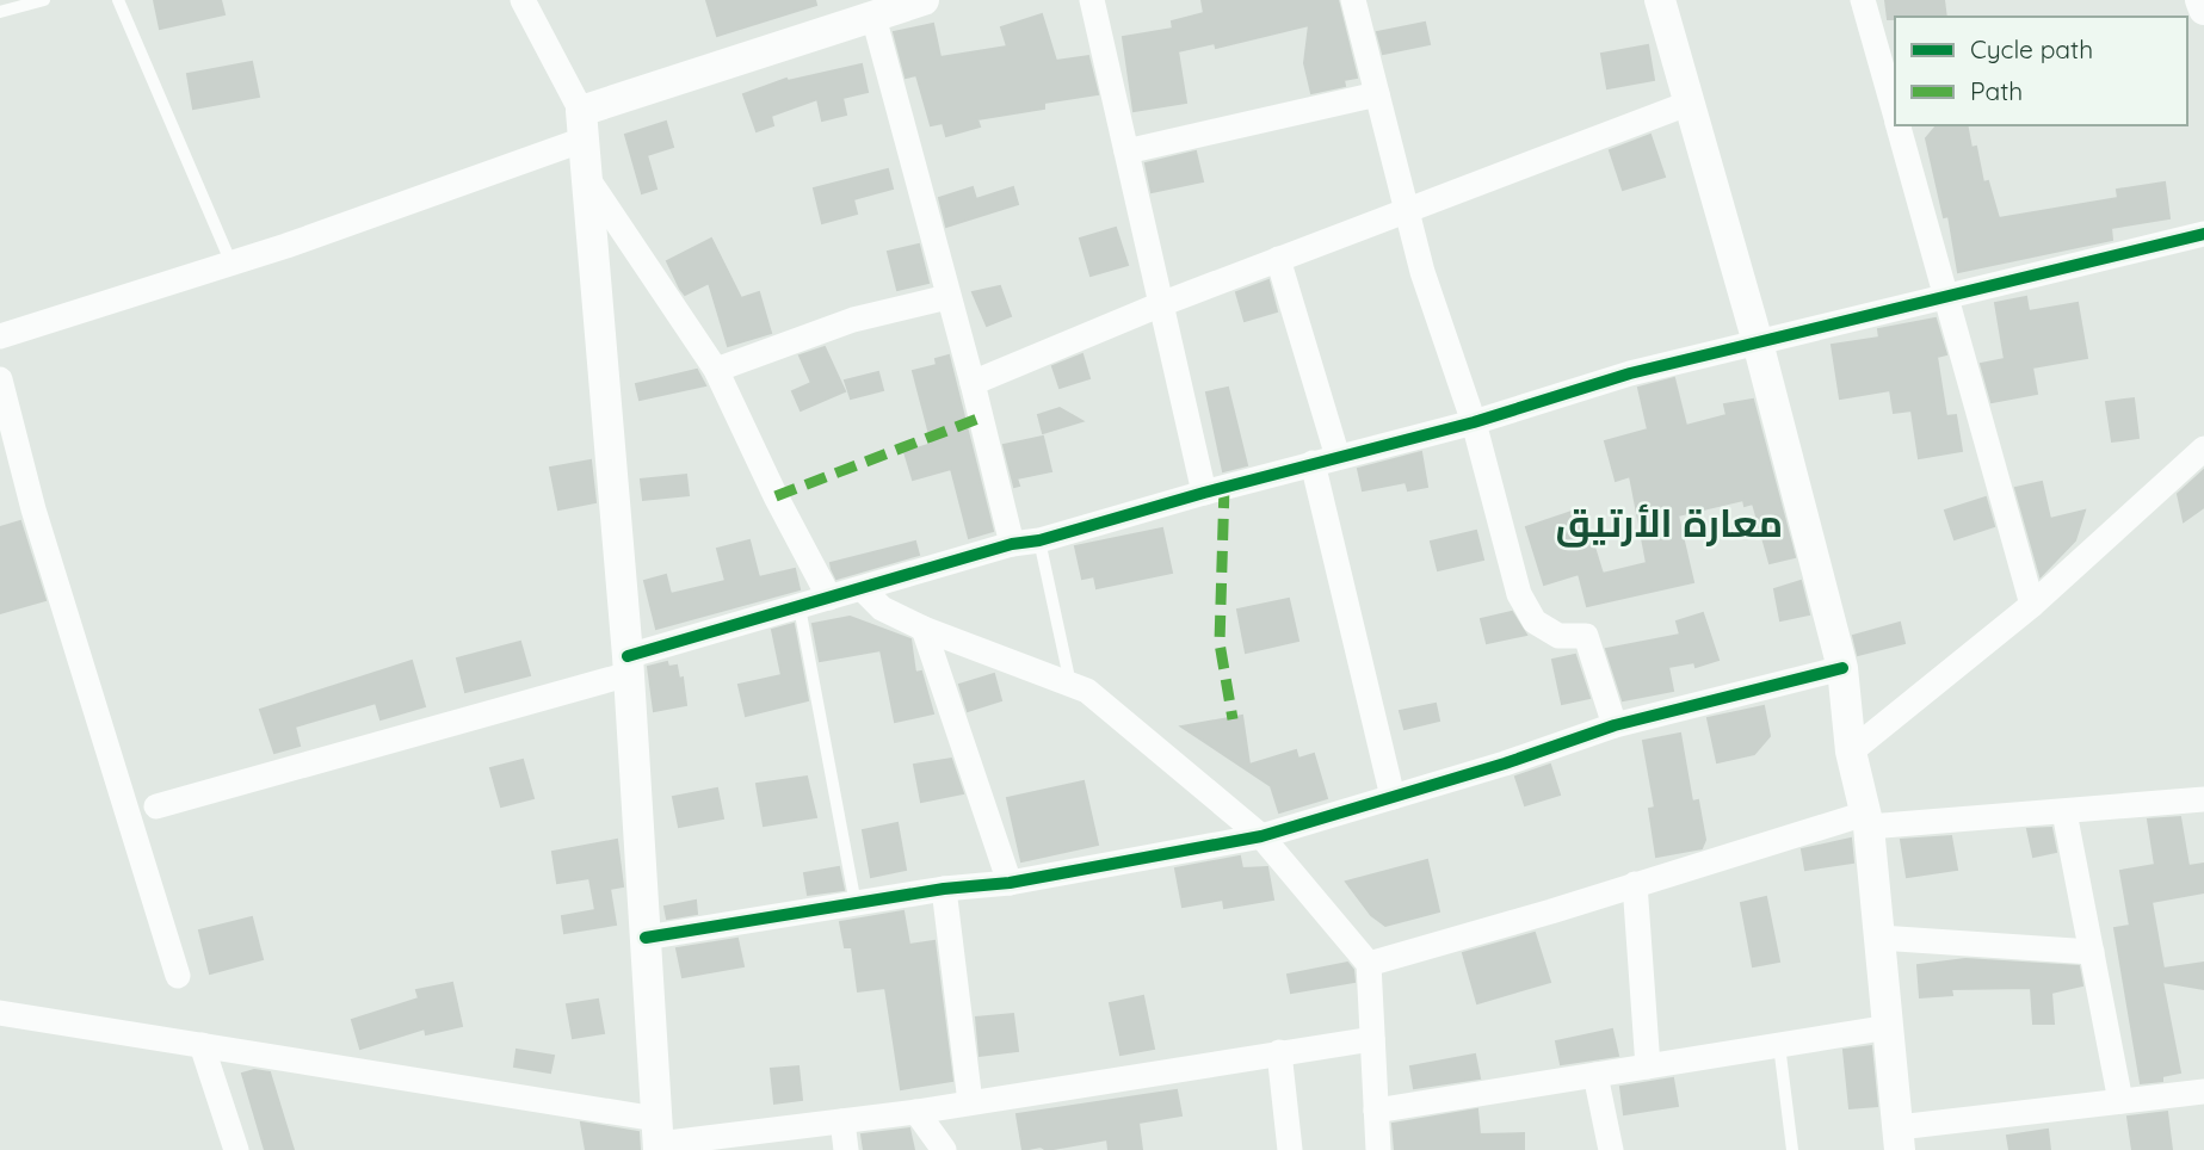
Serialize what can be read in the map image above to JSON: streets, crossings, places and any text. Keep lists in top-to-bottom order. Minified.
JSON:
{"districts":["معارة الأرتيق"],"legend":["Cycle path","Path"]}
